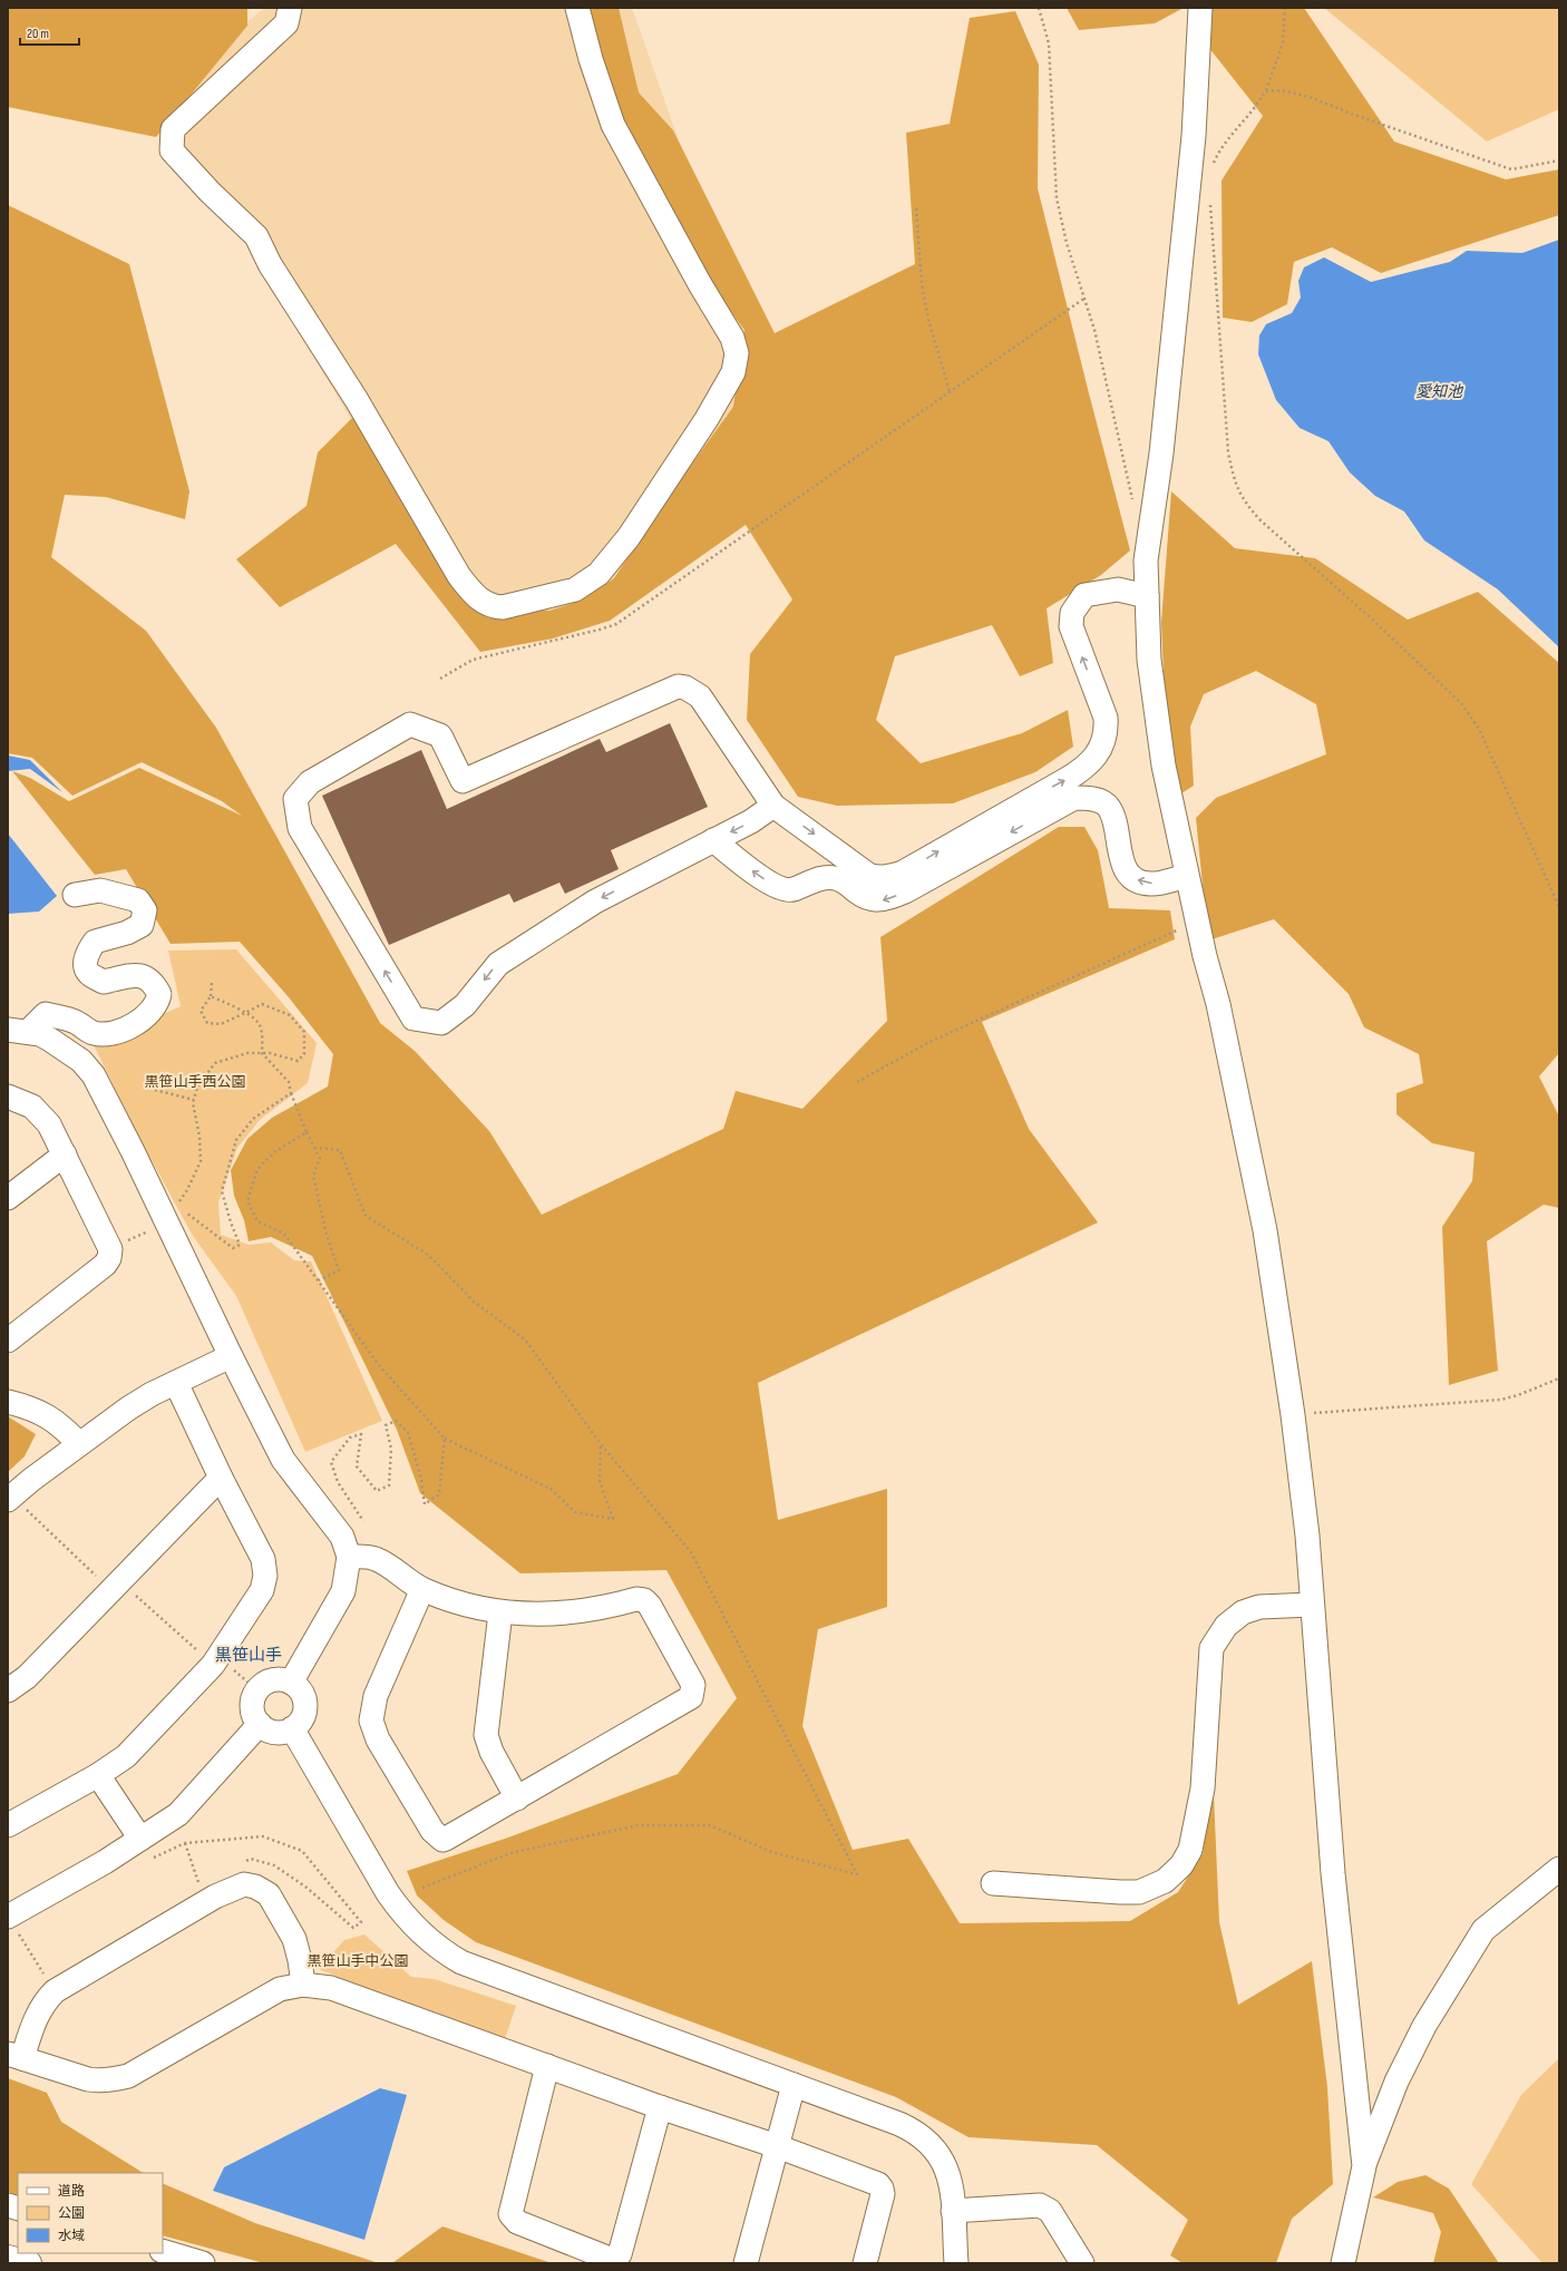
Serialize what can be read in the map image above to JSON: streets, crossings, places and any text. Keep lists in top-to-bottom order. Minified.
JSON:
{"districts":["黒笹山手"],"water":["愛知池"],"parks":["黒笹山手西公園","黒笹山手中公園"],"legend":["道路","公園","水域"],"scale_bar":"20 m"}
